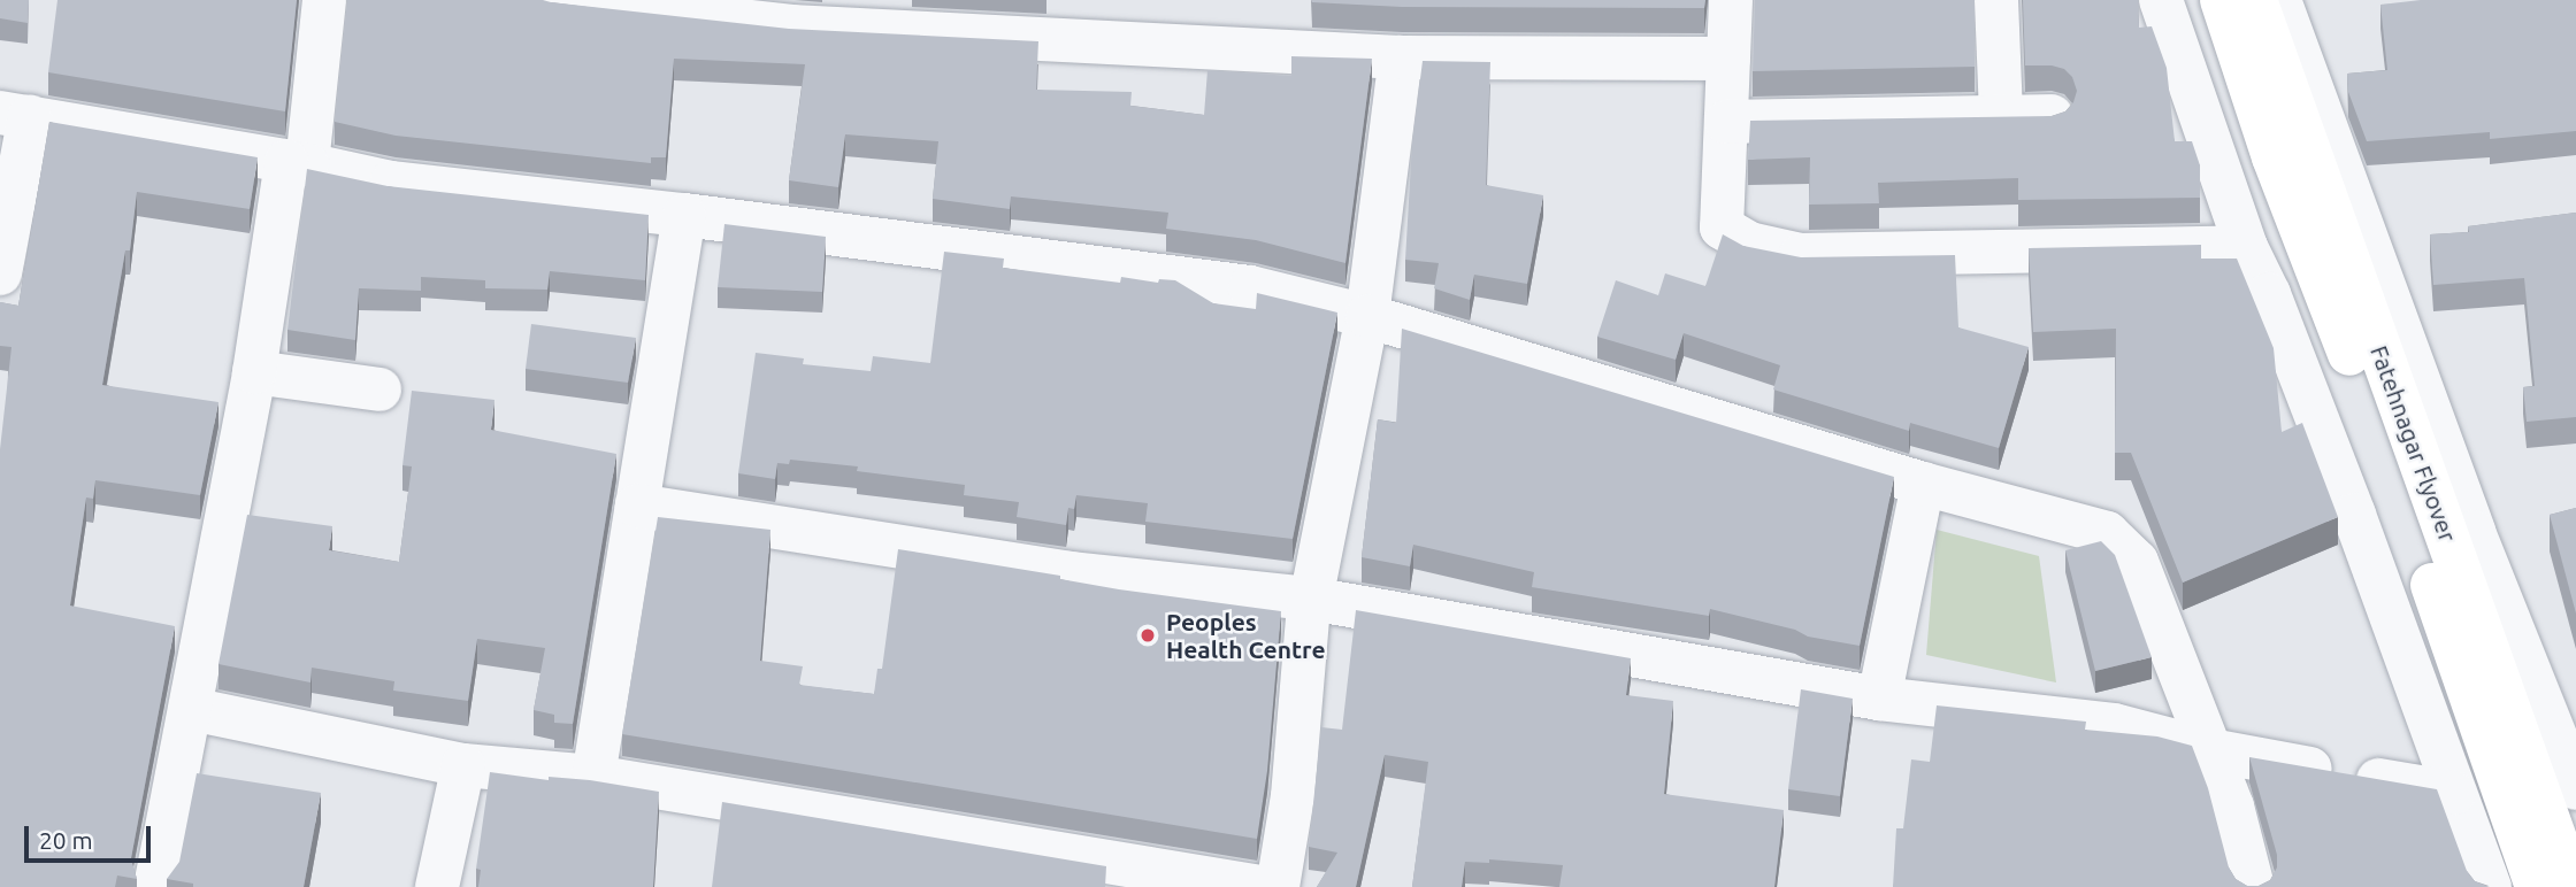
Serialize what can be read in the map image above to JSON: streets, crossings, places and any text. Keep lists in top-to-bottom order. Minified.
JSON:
{"streets":{"main road":["Fatehnagar Flyover"]},"places":["Peoples Health Centre"],"scale_bar":"20 m"}
